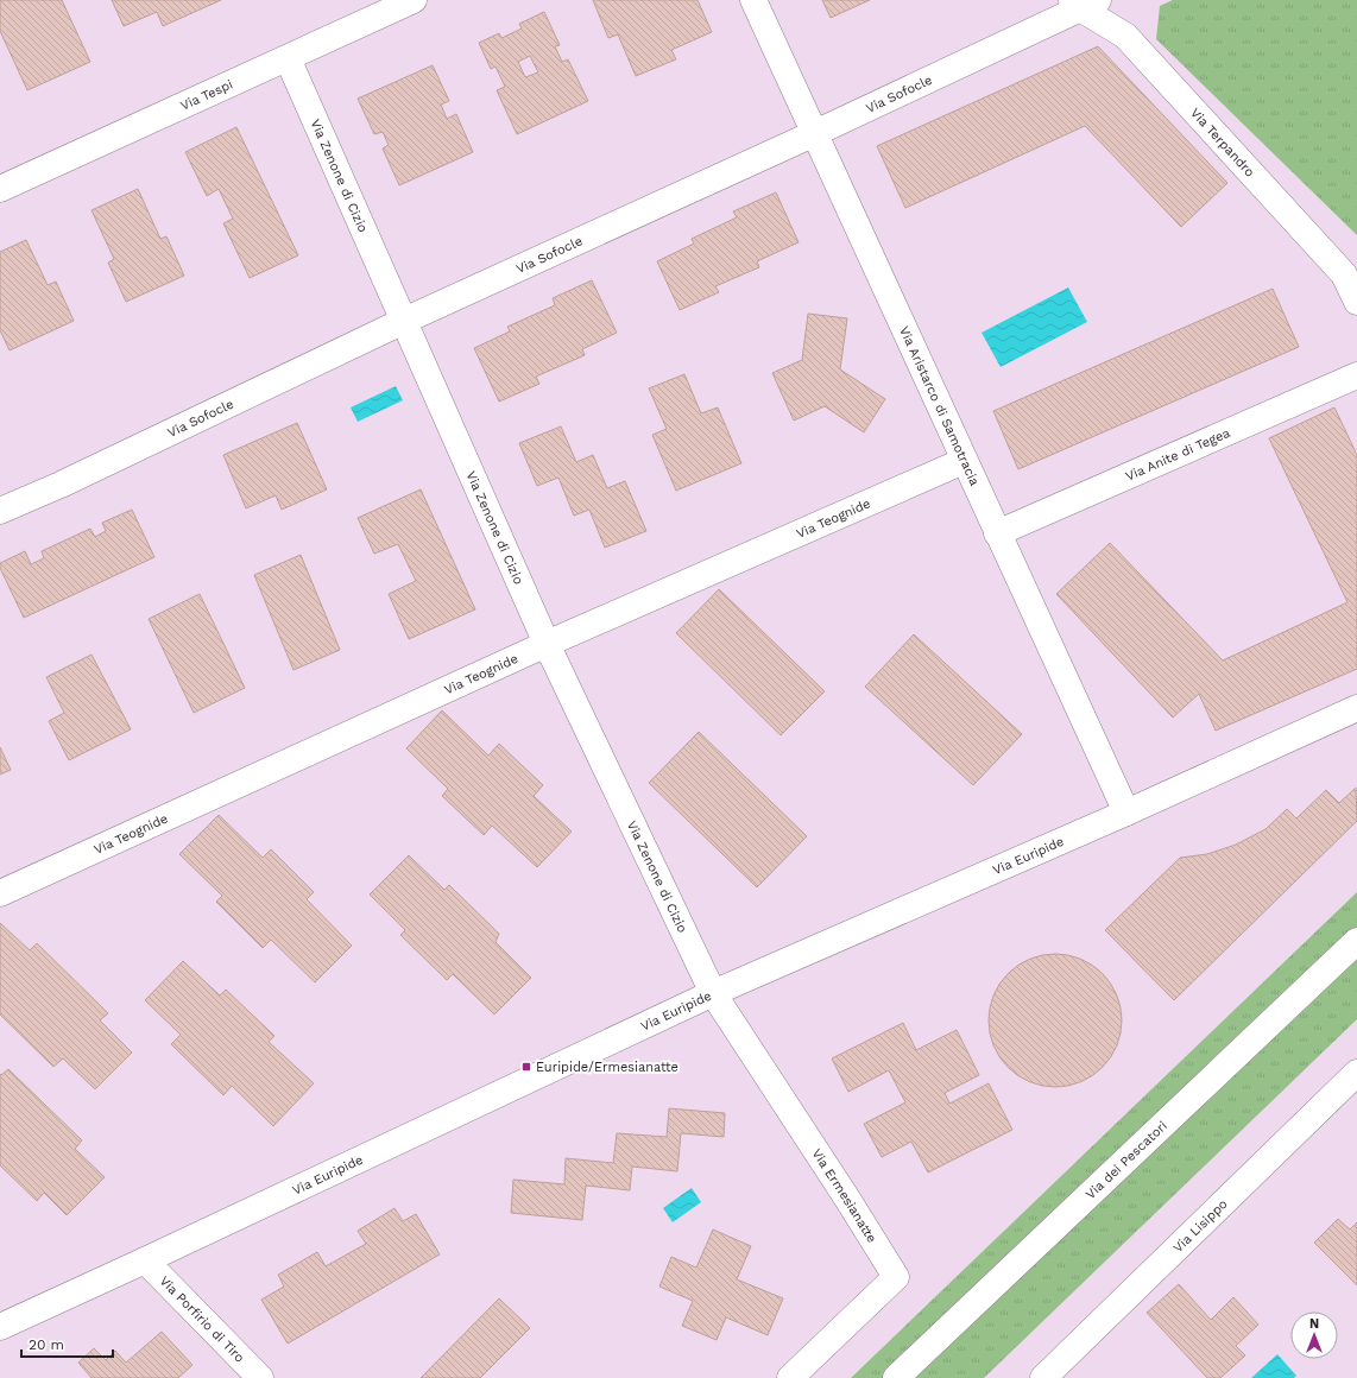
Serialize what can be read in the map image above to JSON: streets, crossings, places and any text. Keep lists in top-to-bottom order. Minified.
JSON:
{"streets":{"street":["Via Sofocle","Via Tespi","Via Terpandro","Via Zenone di Cizio","Via Aristarco di Samotracia","Via Anite di Tegea","Via Teognide","Via Euripide","Via dei Pescatori","Via Ermesianatte","Via Lisippo","Via Porfirio di Tiro"]},"crossings":[["Via Sofocle","Via Terpandro"],["Via Sofocle","Via Zenone di Cizio"],["Via Sofocle","Via Aristarco di Samotracia"],["Via Tespi","Via Zenone di Cizio"],["Via Zenone di Cizio","Via Teognide"],["Via Zenone di Cizio","Via Euripide"],["Via Zenone di Cizio","Via Ermesianatte"],["Via Aristarco di Samotracia","Via Anite di Tegea"],["Via Aristarco di Samotracia","Via Teognide"],["Via Aristarco di Samotracia","Via Euripide"],["Via Euripide","Via Ermesianatte"],["Via Euripide","Via Porfirio di Tiro"]],"places":{"transit":["Euripide/Ermesianatte"]},"scale_bar":"20 m","north":"top"}
